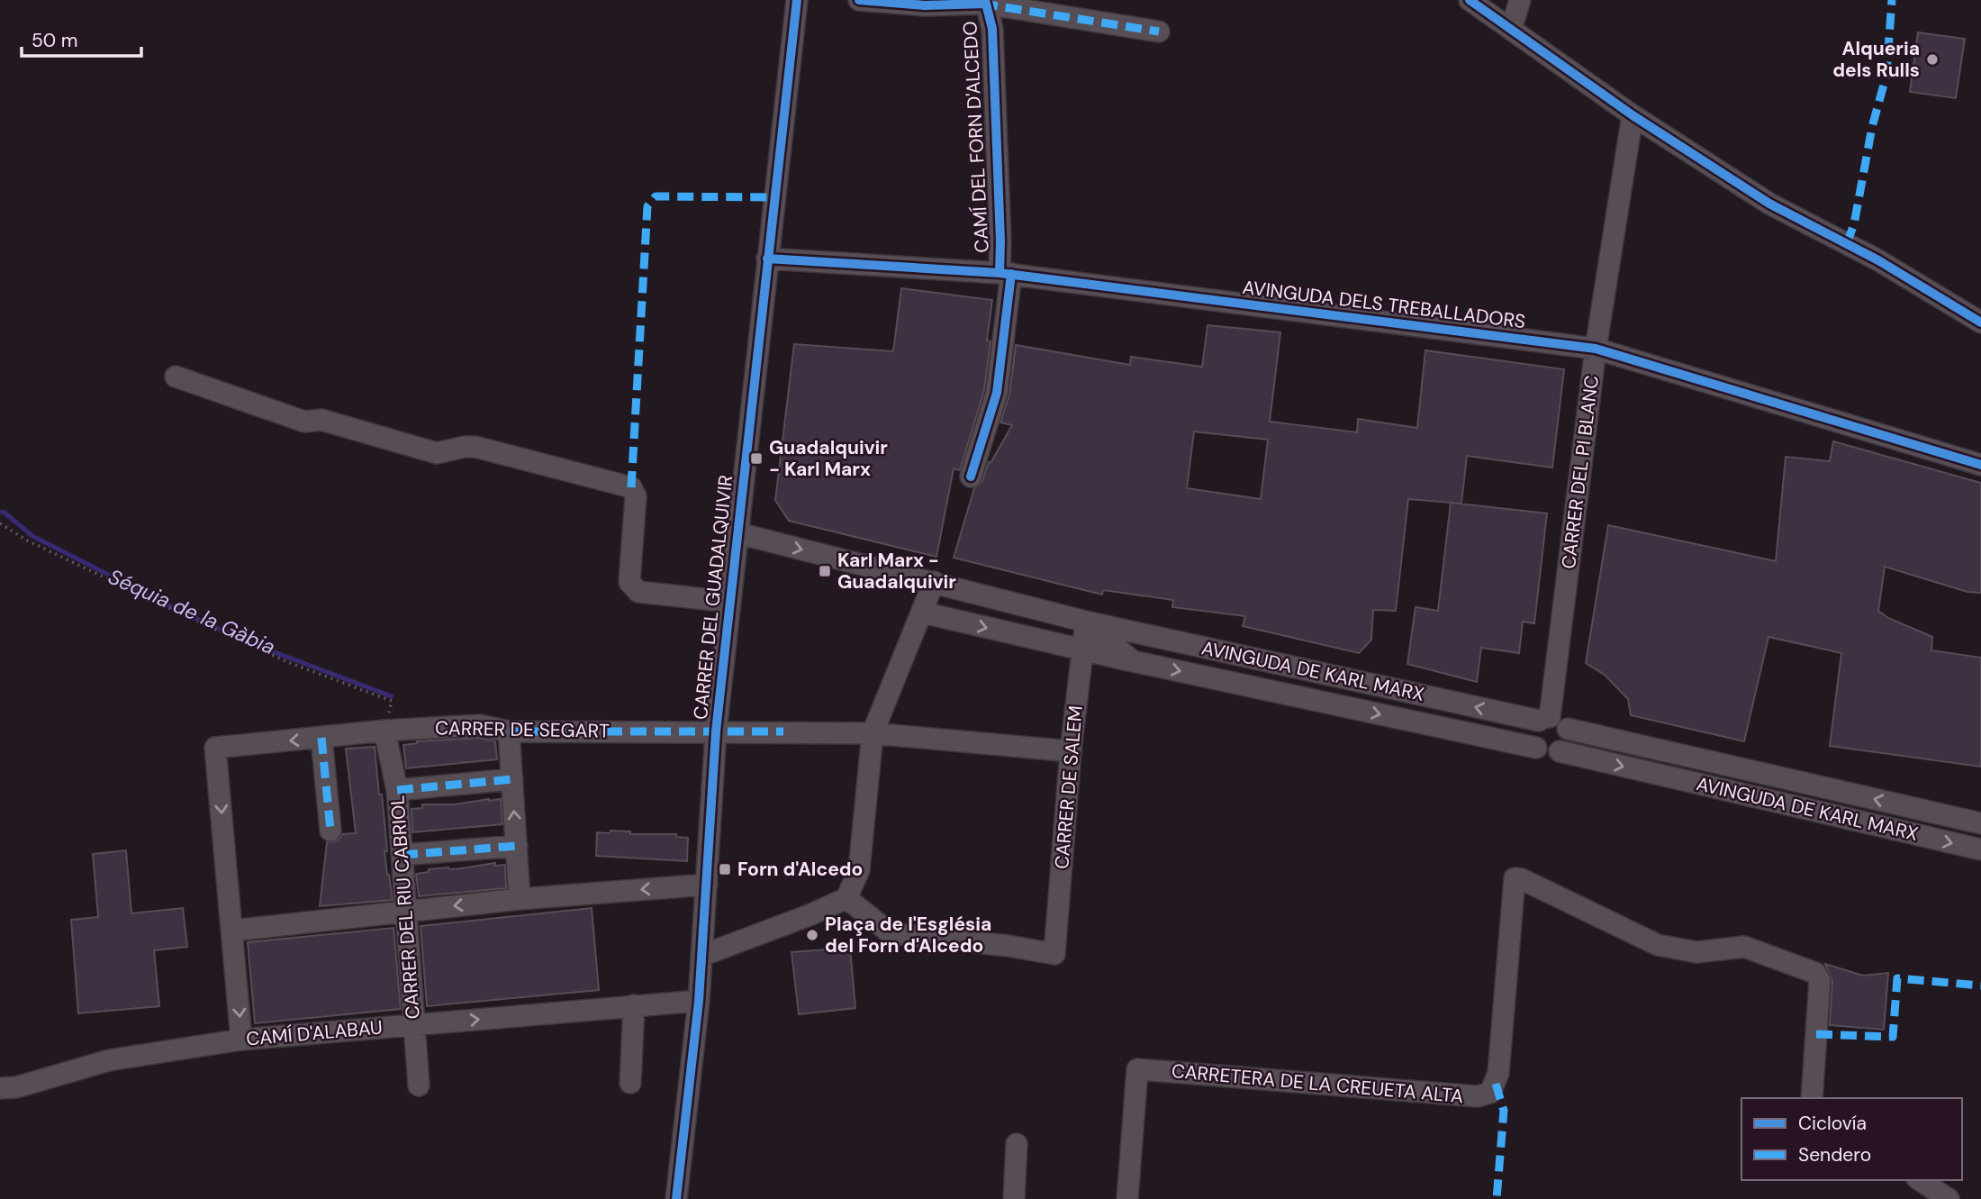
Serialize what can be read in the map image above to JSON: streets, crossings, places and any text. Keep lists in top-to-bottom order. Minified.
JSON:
{"streets":{"street":["CAMÍ DEL FORN D'ALCEDO","AVINGUDA DELS TREBALLADORS","CARRER DEL PI BLANC","CARRER DEL GUADALQUIVIR","AVINGUDA DE KARL MARX","CARRER DE SEGART","CARRER DE SALEM","CARRER DEL RIU CABRIOL","CAMÍ D'ALABAU","CARRETERA DE LA CREUETA ALTA"]},"crossings":[["CAMÍ DEL FORN D'ALCEDO","AVINGUDA DELS TREBALLADORS"],["AVINGUDA DELS TREBALLADORS","CARRER DEL PI BLANC"],["AVINGUDA DELS TREBALLADORS","CARRER DEL GUADALQUIVIR"],["CARRER DEL PI BLANC","AVINGUDA DE KARL MARX"],["CARRER DEL GUADALQUIVIR","AVINGUDA DE KARL MARX"],["CARRER DEL GUADALQUIVIR","CARRER DE SEGART"],["CARRER DEL GUADALQUIVIR","CAMÍ D'ALABAU"],["AVINGUDA DE KARL MARX","CARRER DE SALEM"],["CARRER DE SEGART","CARRER DE SALEM"],["CARRER DE SEGART","CARRER DEL RIU CABRIOL"],["CARRER DEL RIU CABRIOL","CAMÍ D'ALABAU"]],"water":["Séquia de la Gàbia"],"places":{"other":["Alqueria dels Rulls","Plaça de l'Església del Forn d'Alcedo"],"transit":["Guadalquivir - Karl Marx","Karl Marx - Guadalquivir","Forn d'Alcedo"]},"legend":["Ciclovía","Sendero"],"scale_bar":"50 m"}
